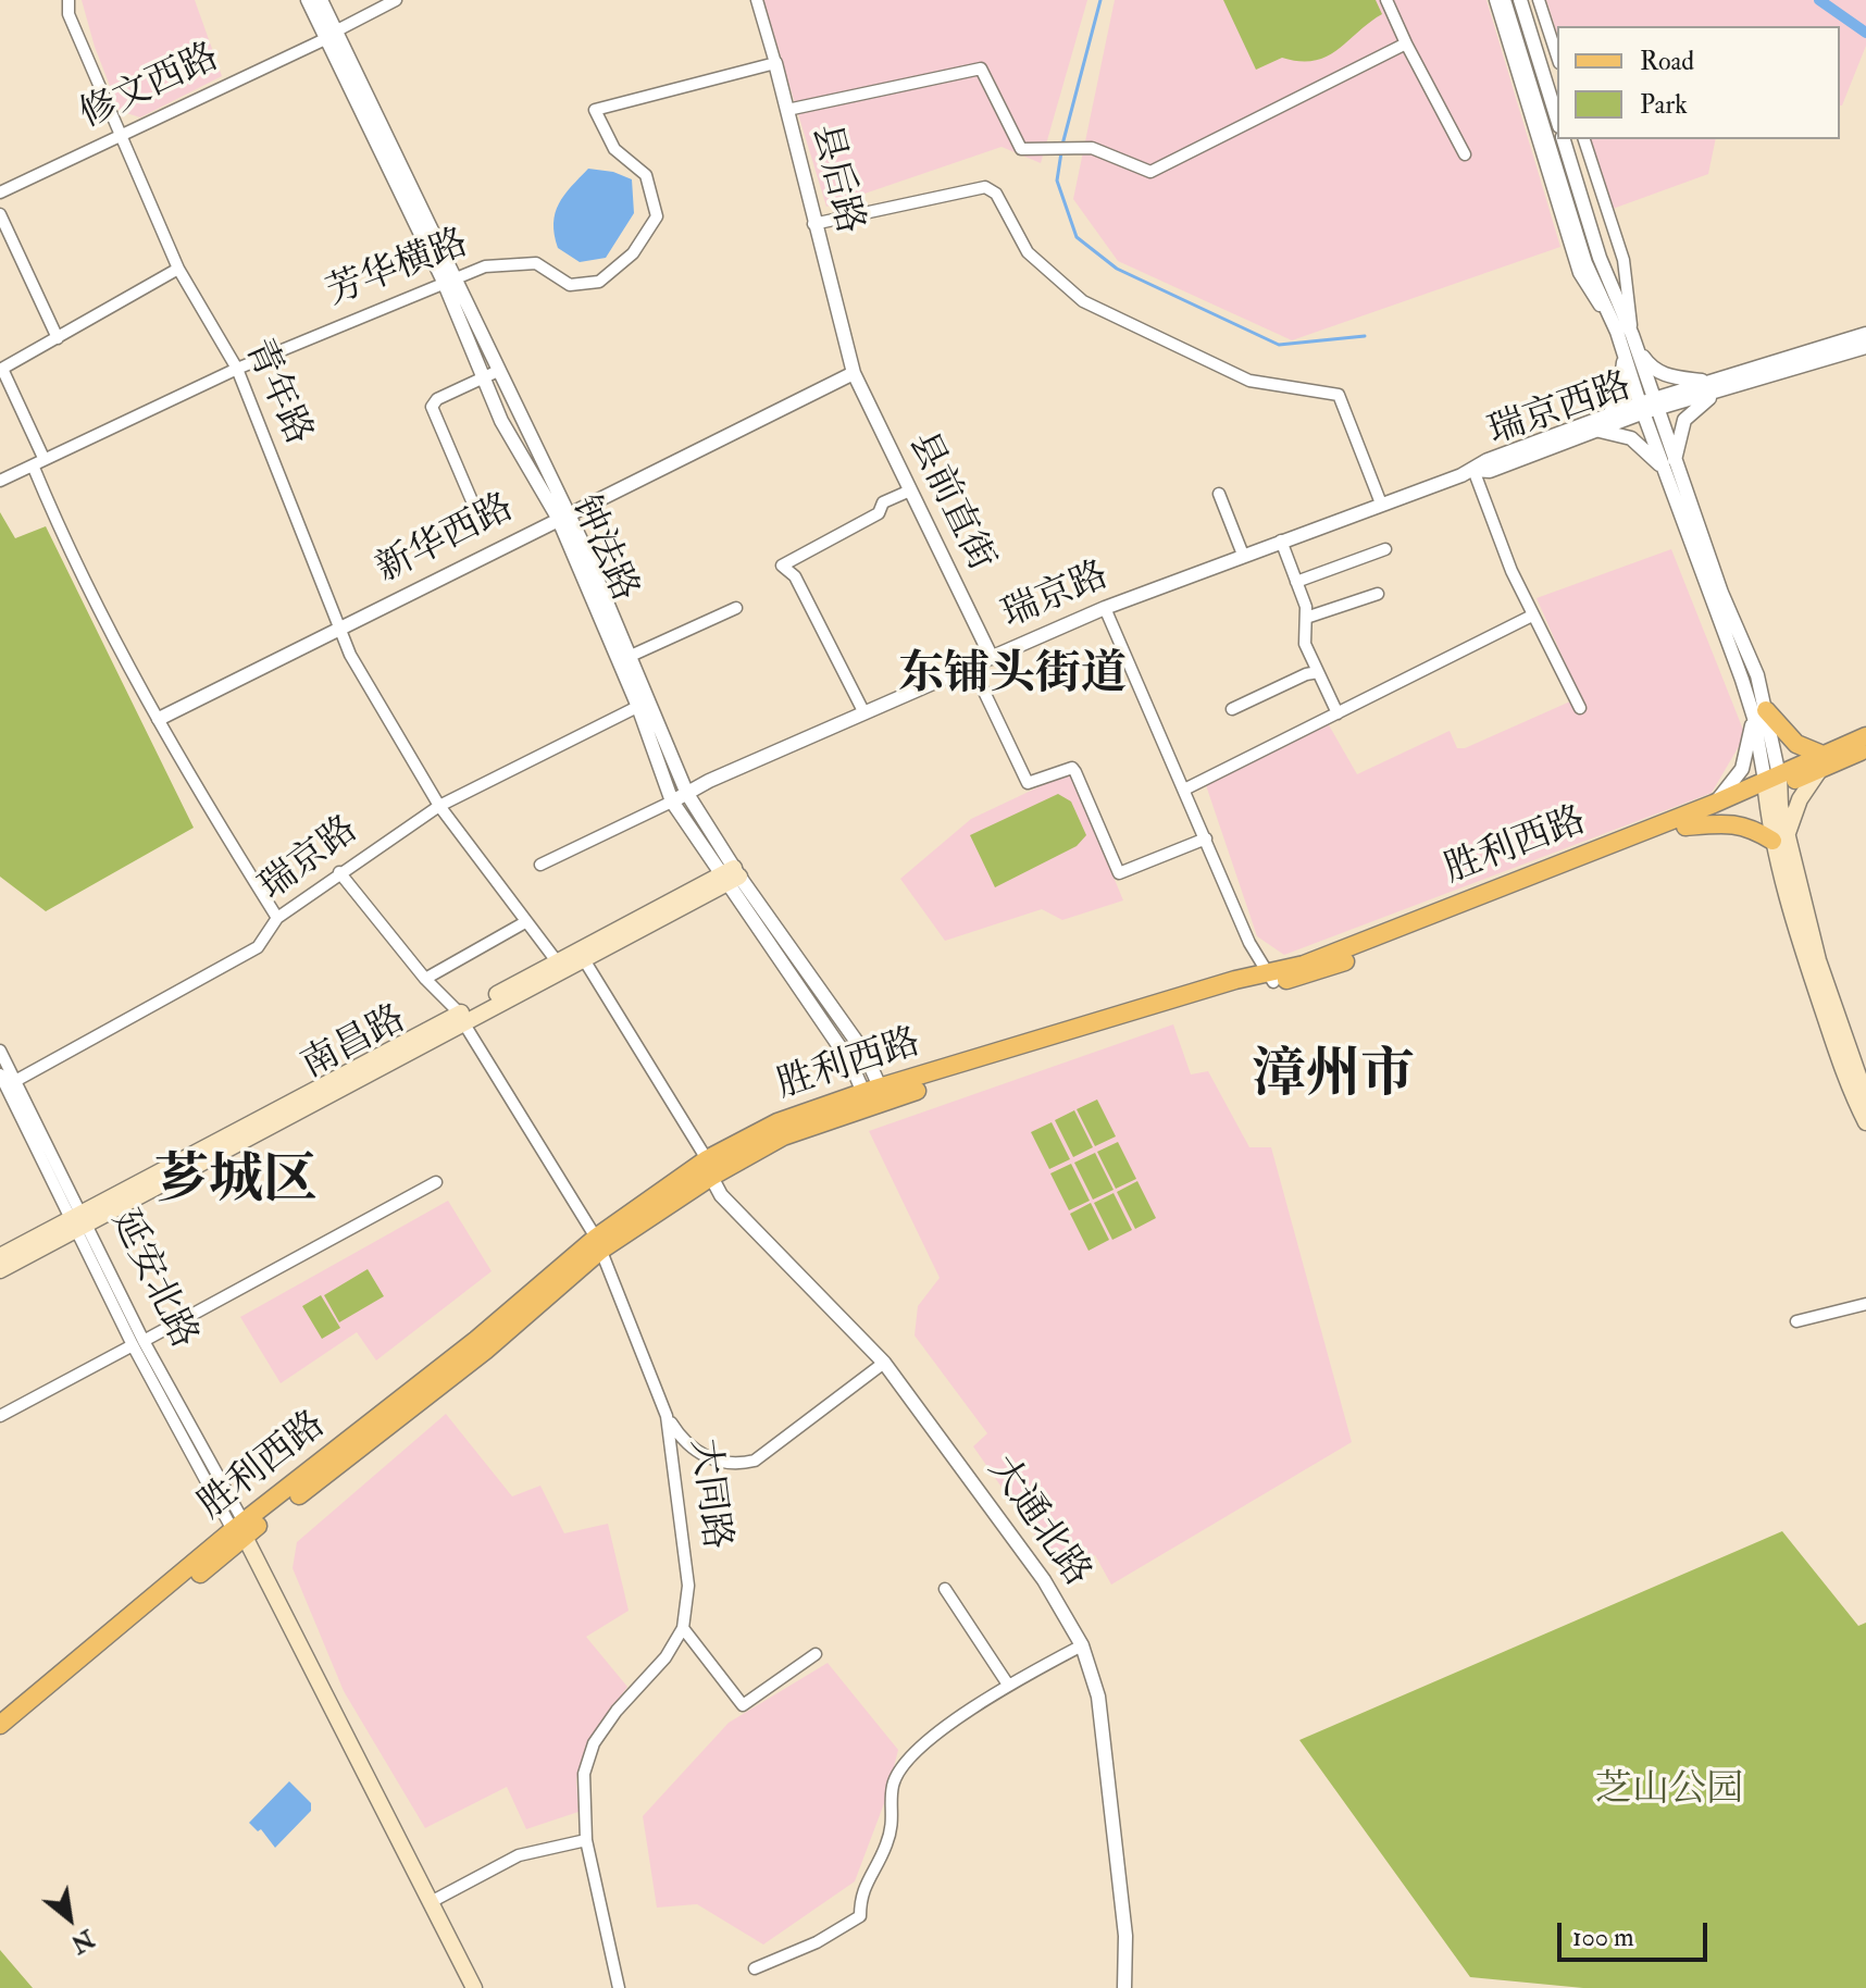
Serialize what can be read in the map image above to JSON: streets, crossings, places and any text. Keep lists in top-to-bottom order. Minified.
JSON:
{"streets":{"main road":["胜利西路","南昌路","延安北路"],"street":["修文西路","县后路","芳华横路","青年路","瑞京西路","县前直街","新华西路","钟法路","瑞京路","大同路","大通北路"]},"crossings":[["修文西路","青年路"],["修文西路","钟法路"],["县后路","芳华横路"],["县后路","县前直街"],["县后路","新华西路"],["芳华横路","青年路"],["芳华横路","钟法路"],["青年路","新华西路"],["青年路","瑞京路"],["青年路","南昌路"],["瑞京西路","瑞京路"],["县前直街","新华西路"],["县前直街","瑞京路"],["新华西路","钟法路"],["钟法路","瑞京路"],["钟法路","胜利西路"],["钟法路","南昌路"],["瑞京路","延安北路"],["瑞京路","大同路"],["胜利西路","延安北路"],["胜利西路","大同路"],["胜利西路","大通北路"],["南昌路","延安北路"],["南昌路","大同路"],["南昌路","大通北路"]],"districts":["东铺头街道","漳州市","芗城区"],"parks":["芝山公园"],"legend":["Road","Park"],"scale_bar":"100 m","north":"bottom right"}
